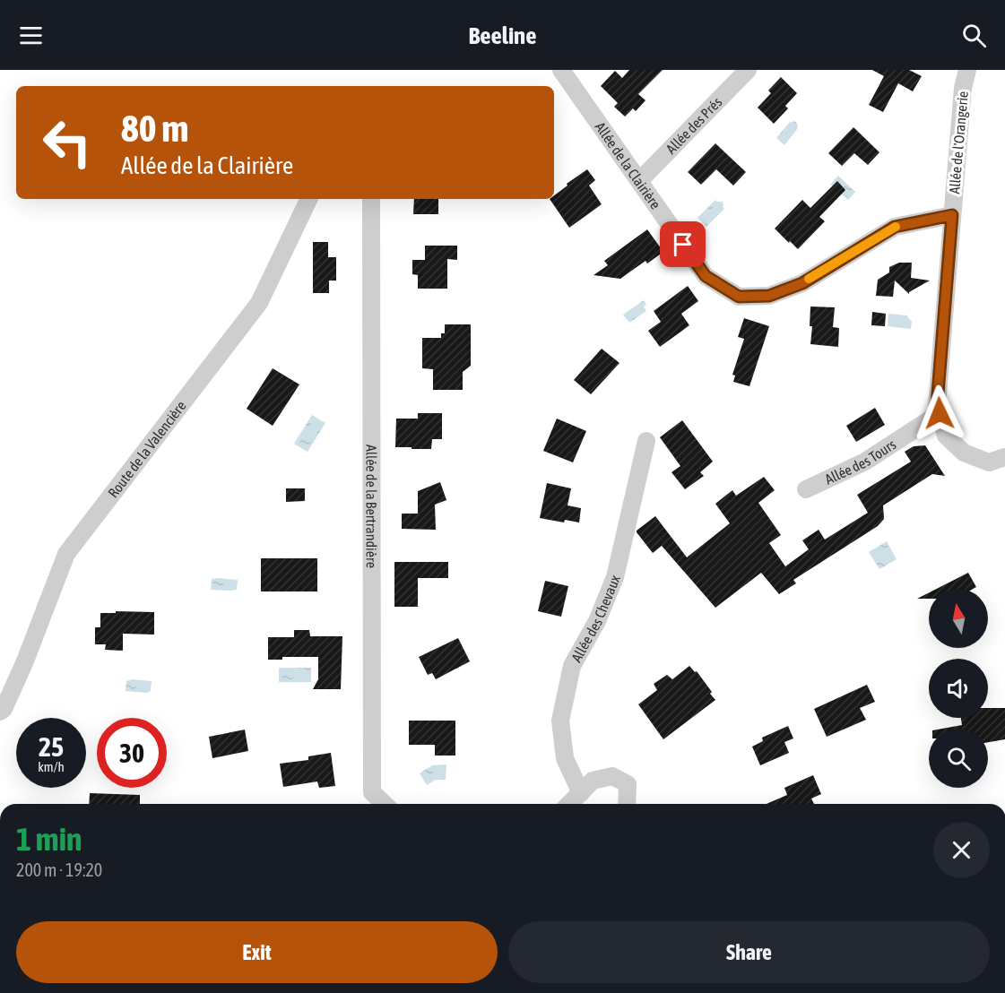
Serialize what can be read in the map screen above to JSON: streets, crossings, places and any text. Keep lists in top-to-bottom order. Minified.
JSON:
{"streets":{"street":["Allée des Prés","Allée de l'Orangerie","Allée de la Clairière","Route de la Valencière","Allée des Tours","Allée de la Bertrandière","Allée des Chevaux"]},"crossings":[["Allée des Prés","Allée de la Clairière"],["Allée de l'Orangerie","Allée de la Clairière"],["Allée de l'Orangerie","Allée des Tours"]],"north":"top","page":{"header":"Beeline","turn":["80 m","Allée de la Clairière"],"speed":"25 km/h","limit":"30","heading":["1 min","200 m · 19:20"],"buttons":["Exit","Share"]}}
